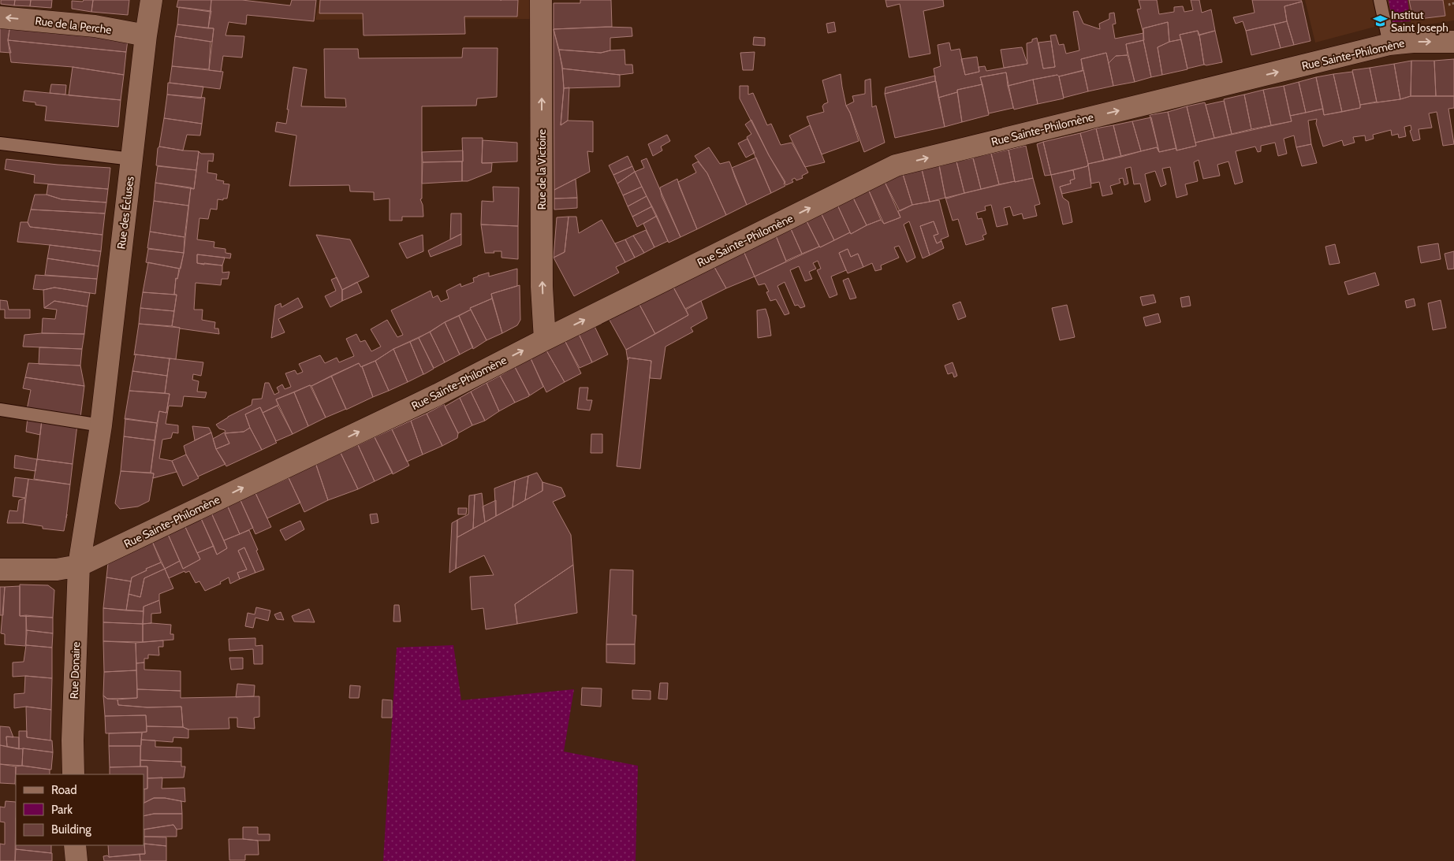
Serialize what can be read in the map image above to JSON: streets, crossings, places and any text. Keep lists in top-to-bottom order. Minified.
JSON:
{"streets":{"street":["Rue de la Perche","Rue Sainte-Philomène","Rue de la Victoire","Rue des Écluses","Rue Donaire"]},"crossings":[["Rue de la Perche","Rue des Écluses"],["Rue Sainte-Philomène","Rue de la Victoire"],["Rue Sainte-Philomène","Rue des Écluses"],["Rue Sainte-Philomène","Rue Donaire"],["Rue des Écluses","Rue Donaire"]],"one_way":["Rue de la Perche","Rue Sainte-Philomène","Rue de la Victoire"],"places":{"school or university":["Institut Saint Joseph"]},"legend":["Road","Park","Building"]}
